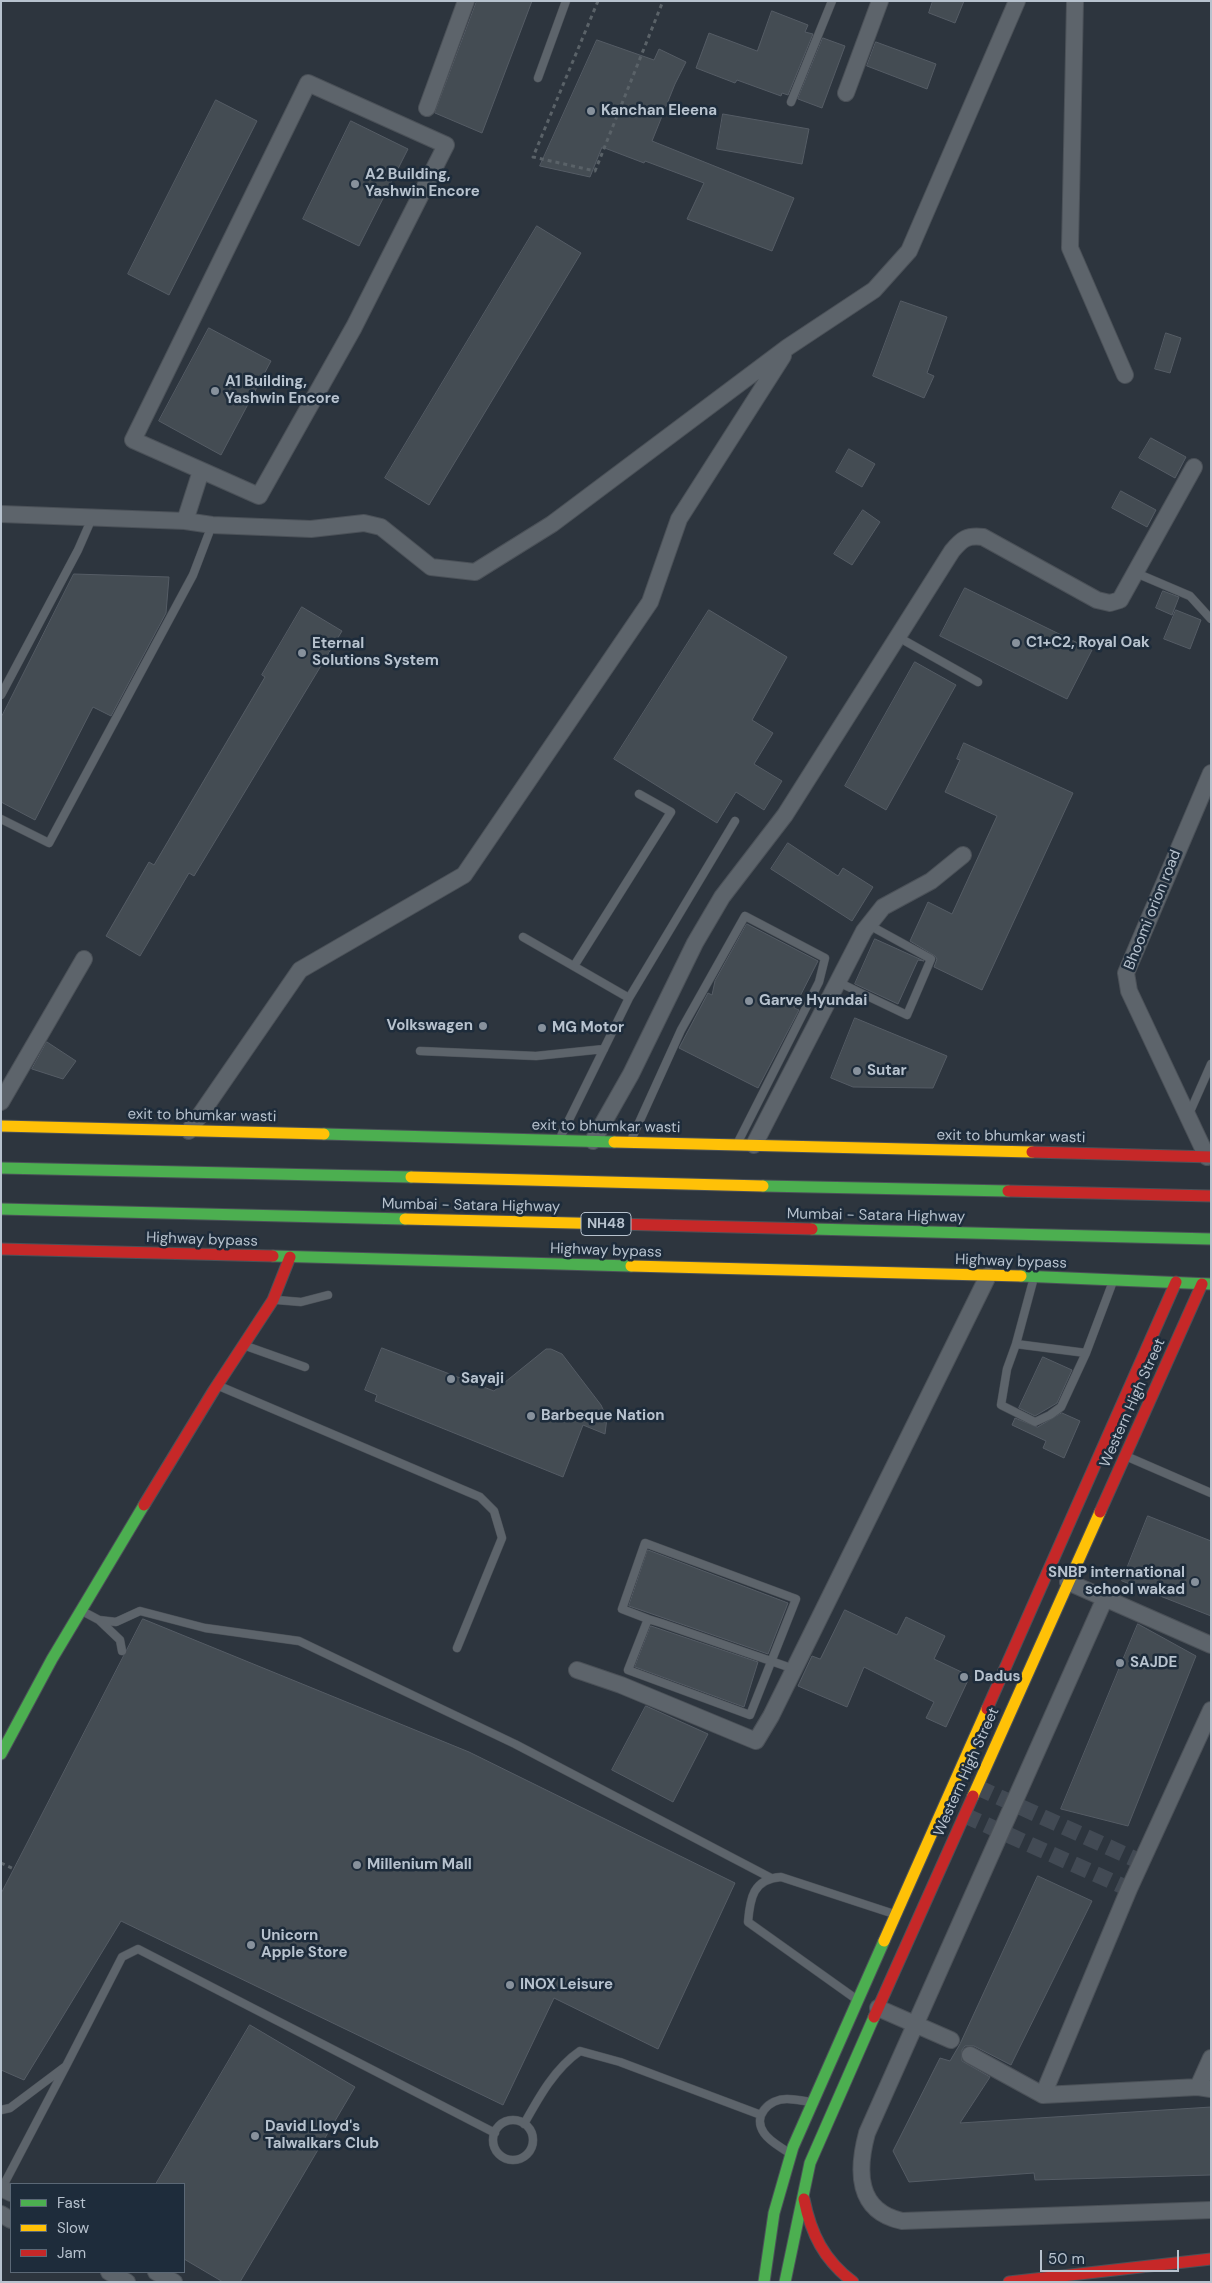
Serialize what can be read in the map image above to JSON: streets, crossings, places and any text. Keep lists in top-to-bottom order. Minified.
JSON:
{"streets":{"main road":["exit to bhumkar wasti","Mumbai - Satara Highway","NH48","Highway bypass","Western High Street"],"street":["Bhoomi orion road"]},"crossings":[["Bhoomi orion road","exit to bhumkar wasti"],["Highway bypass","Western High Street"]],"places":["Kanchan Eleena","A2 Building, Yashwin Encore","A1 Building, Yashwin Encore","C1+C2, Royal Oak","Eternal Solutions System","Garve Hyundai","Volkswagen","MG Motor","Sutar","Sayaji","Barbeque Nation","SNBP international school wakad","SAJDE","Dadus","Millenium Mall","Unicorn Apple Store","INOX Leisure","David Lloyd's Talwalkars Club"],"legend":["Fast","Slow","Jam"],"scale_bar":"50 m"}
